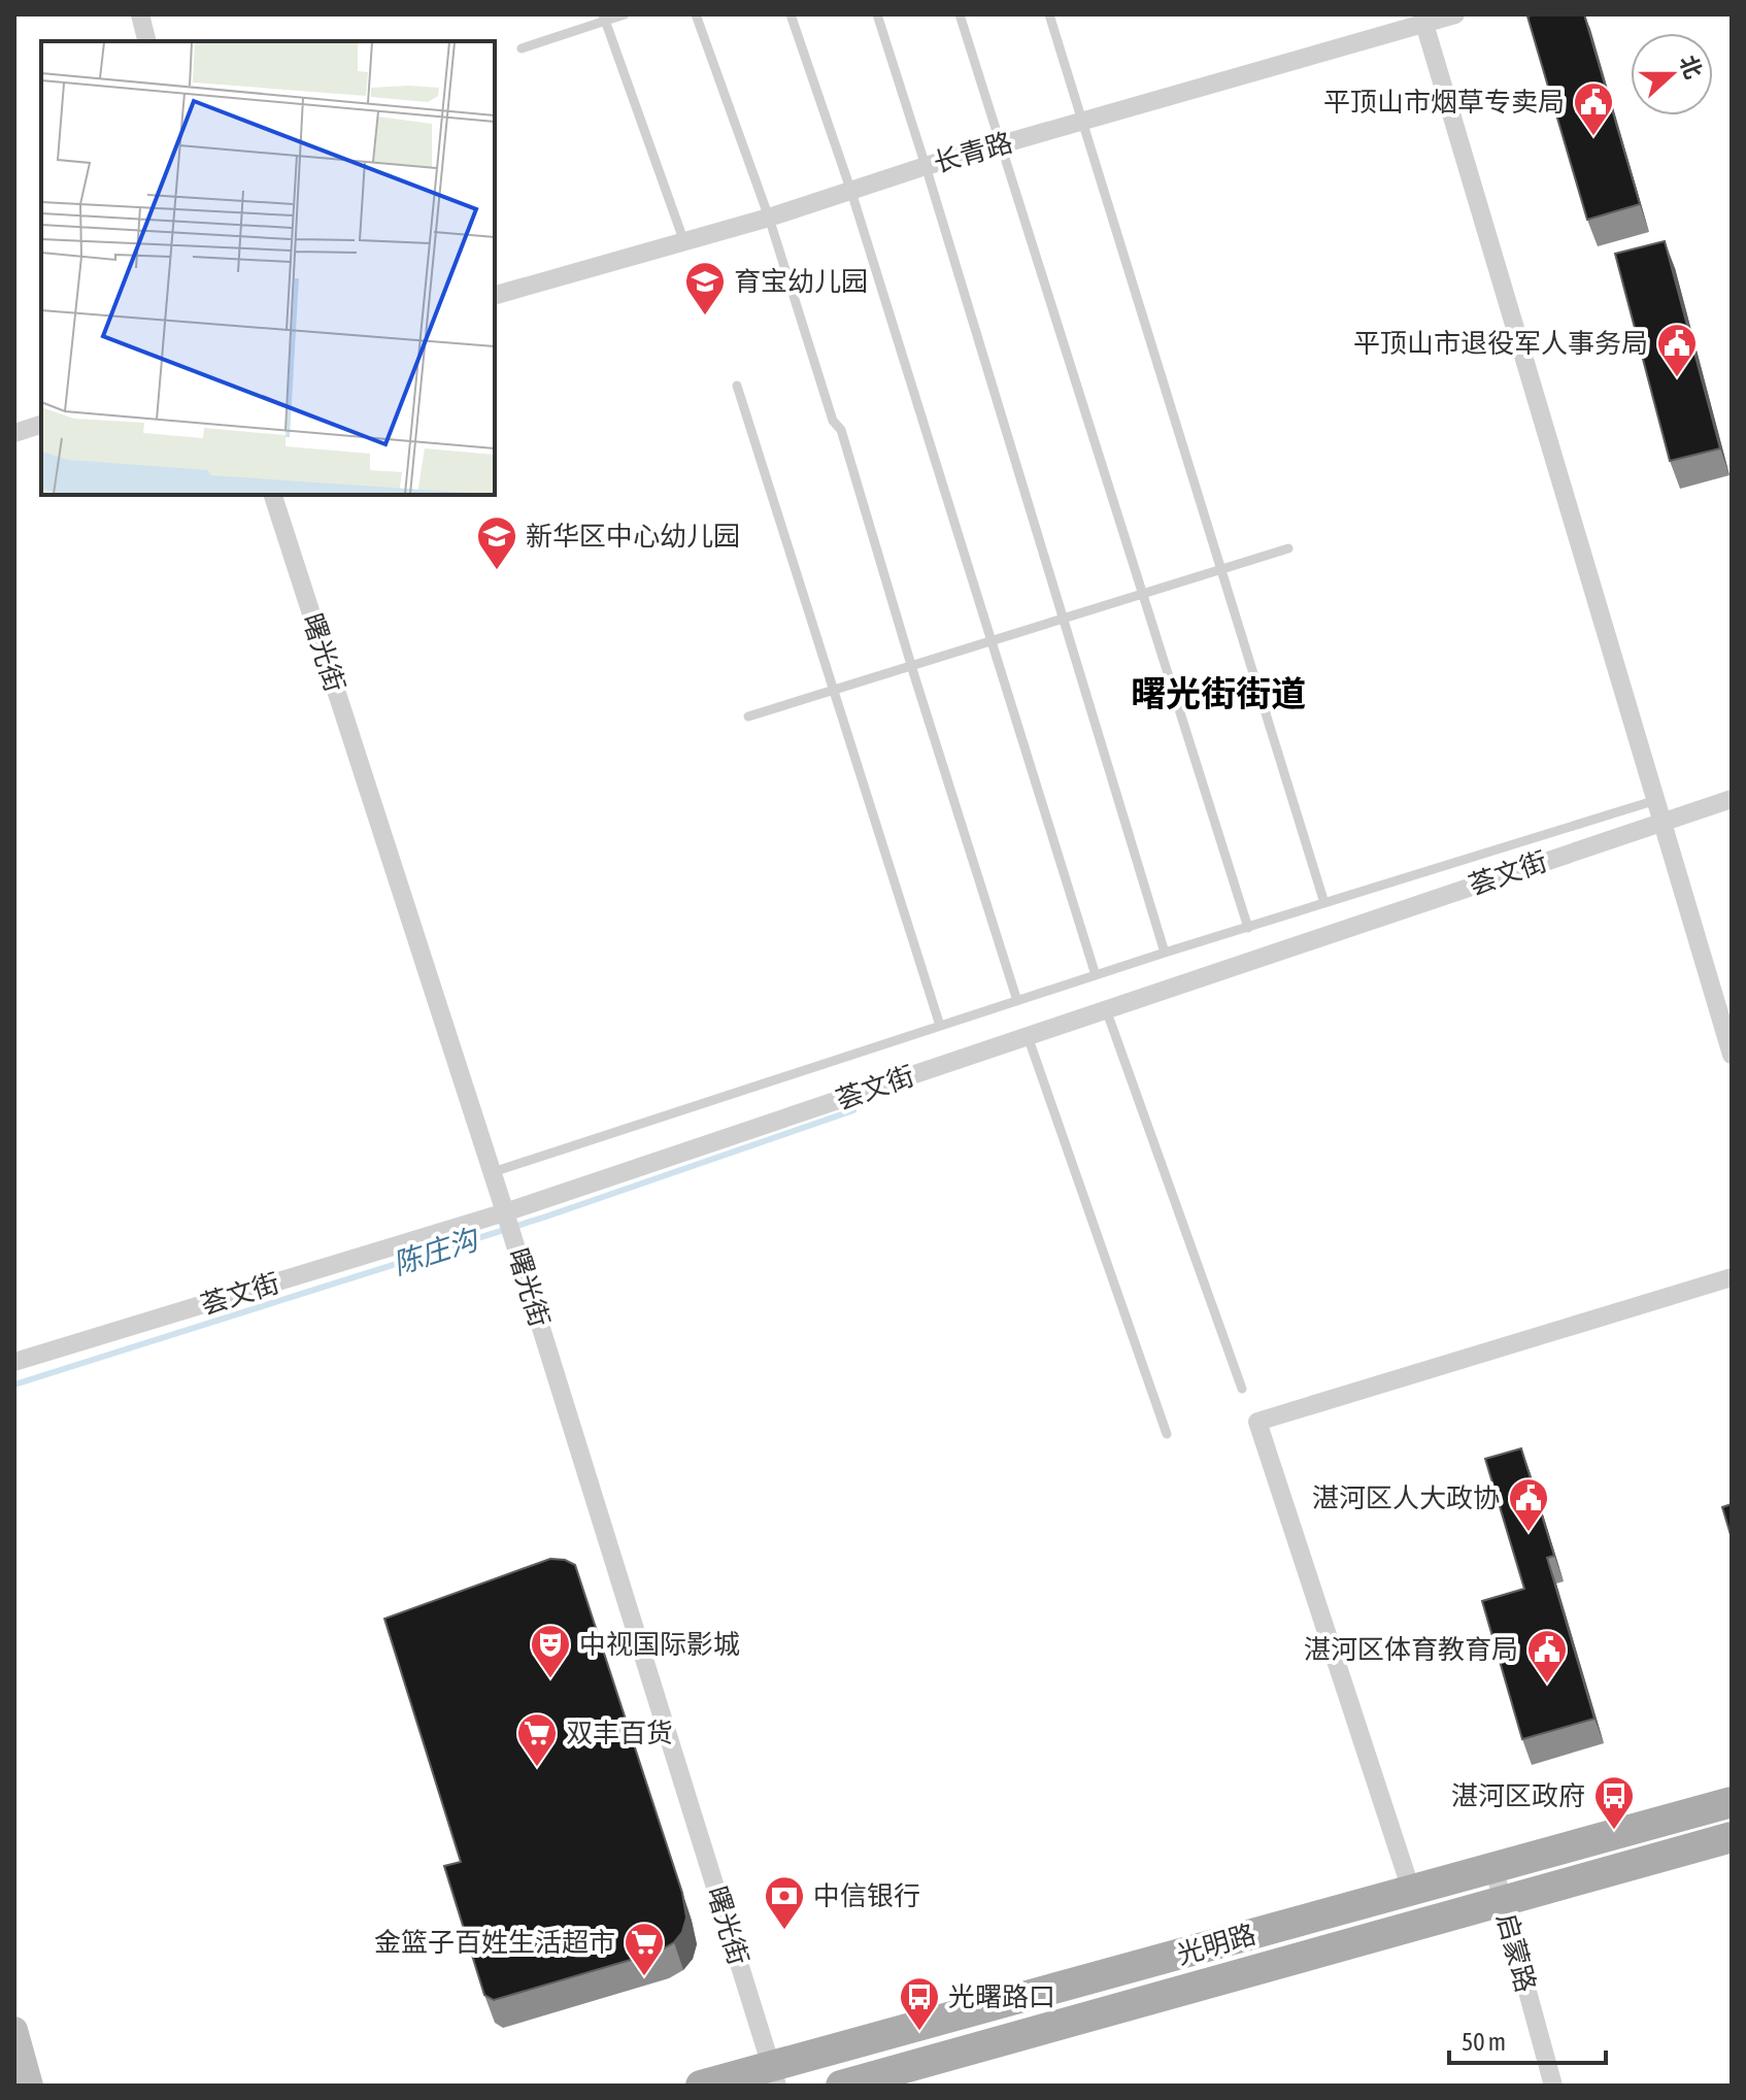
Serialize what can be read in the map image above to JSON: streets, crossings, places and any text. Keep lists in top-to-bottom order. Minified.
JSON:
{"streets":{"main road":["光明路"],"street":["长青路","曙光街","荟文街","启蒙路"]},"crossings":[["曙光街","荟文街"],["曙光街","光明路"],["光明路","启蒙路"]],"districts":["曙光街街道"],"water":["陈庄沟"],"places":{"public building":["平顶山市烟草专卖局","平顶山市退役军人事务局","湛河区人大政协","湛河区体育教育局"],"school or university":["育宝幼儿园","新华区中心幼儿园"],"theatre":["中视国际影城"],"supermarket":["双丰百货","金篮子百姓生活超市"],"bus stop":["湛河区政府","光曙路口"],"bank":["中信银行"]},"scale_bar":"50 m","north":"right"}
